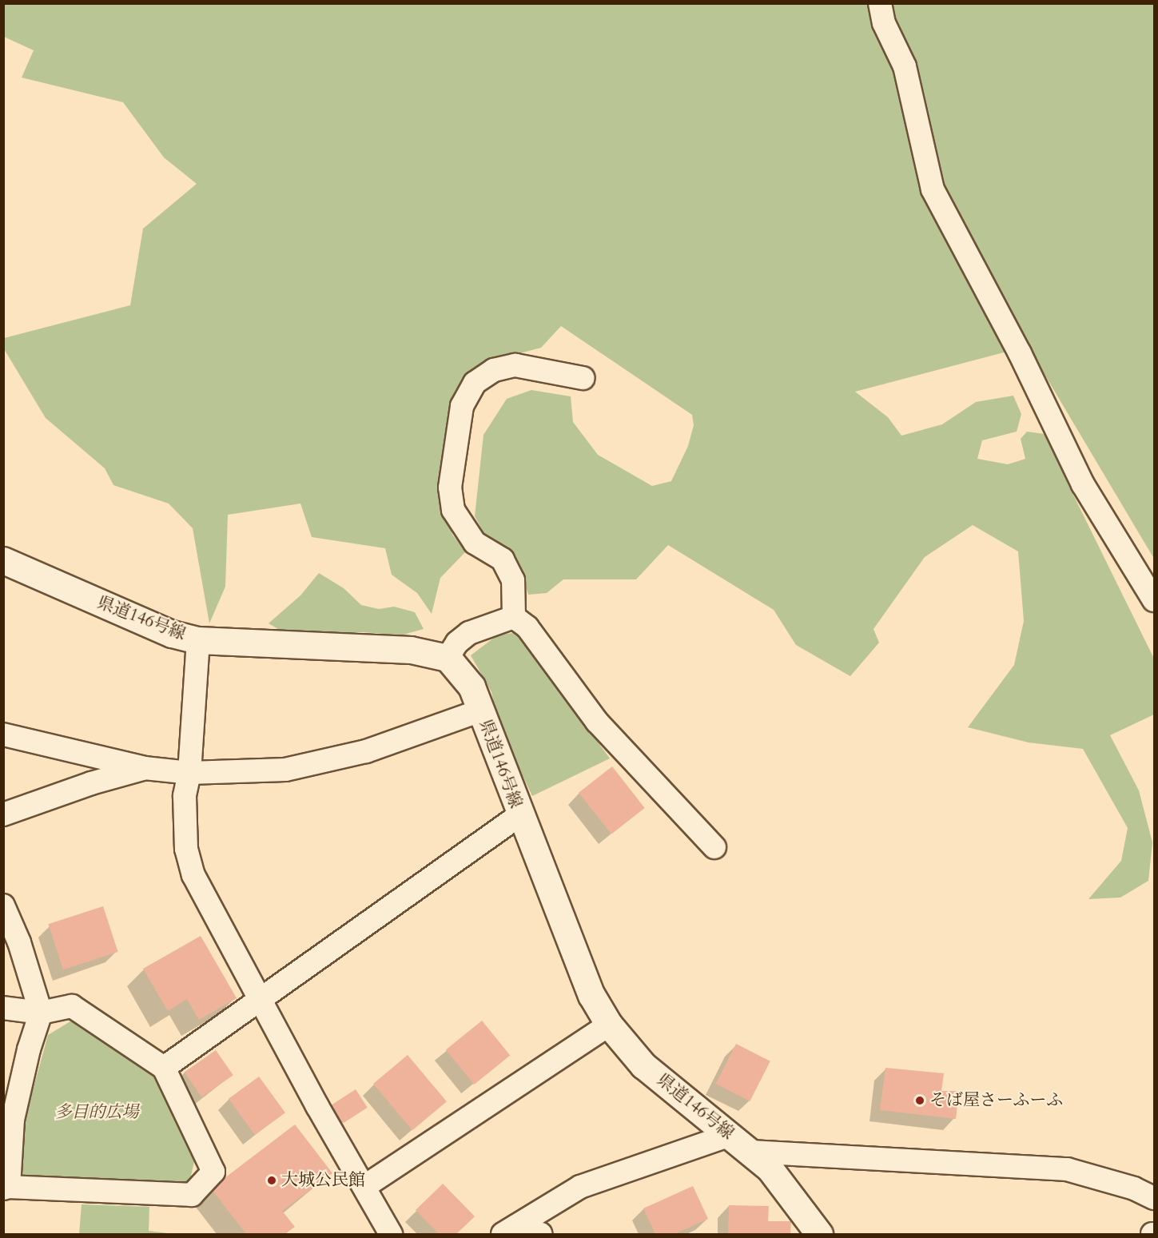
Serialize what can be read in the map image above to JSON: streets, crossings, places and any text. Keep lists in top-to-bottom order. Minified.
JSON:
{"streets":{"main road":["県道146号線"]},"parks":["多目的広場"],"places":["そば屋さーふーふ","大城公民館"]}
